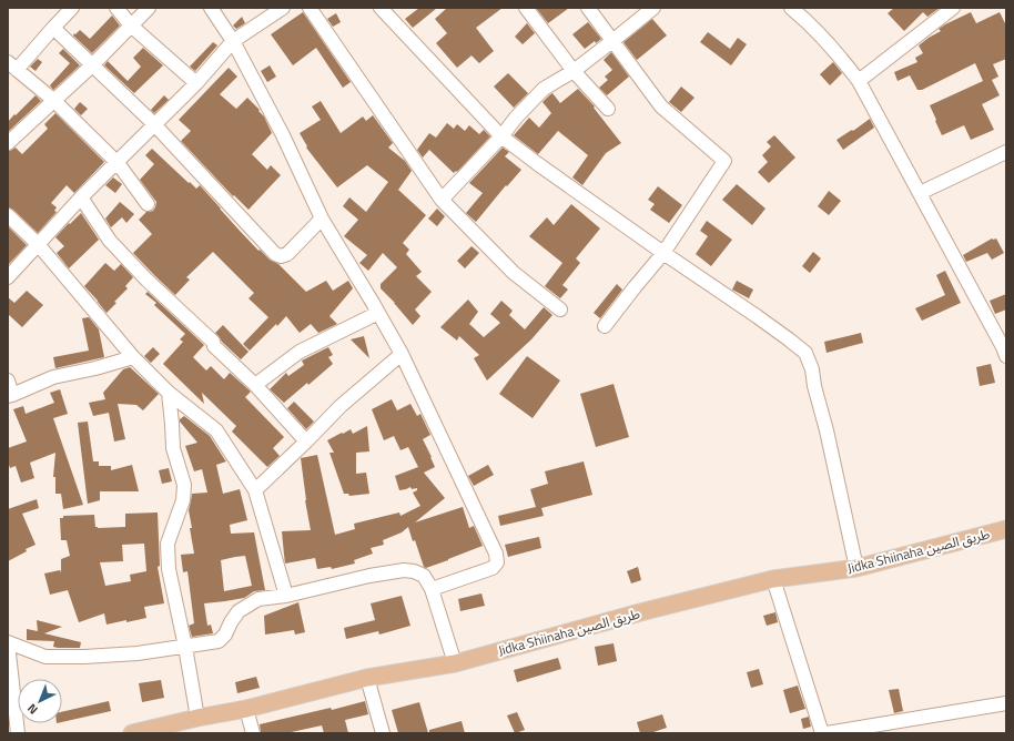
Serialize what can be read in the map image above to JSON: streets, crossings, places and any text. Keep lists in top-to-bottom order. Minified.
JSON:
{"streets":{"main road":["Jidka Shiinaha طريق الصين"]},"north":"bottom left"}
